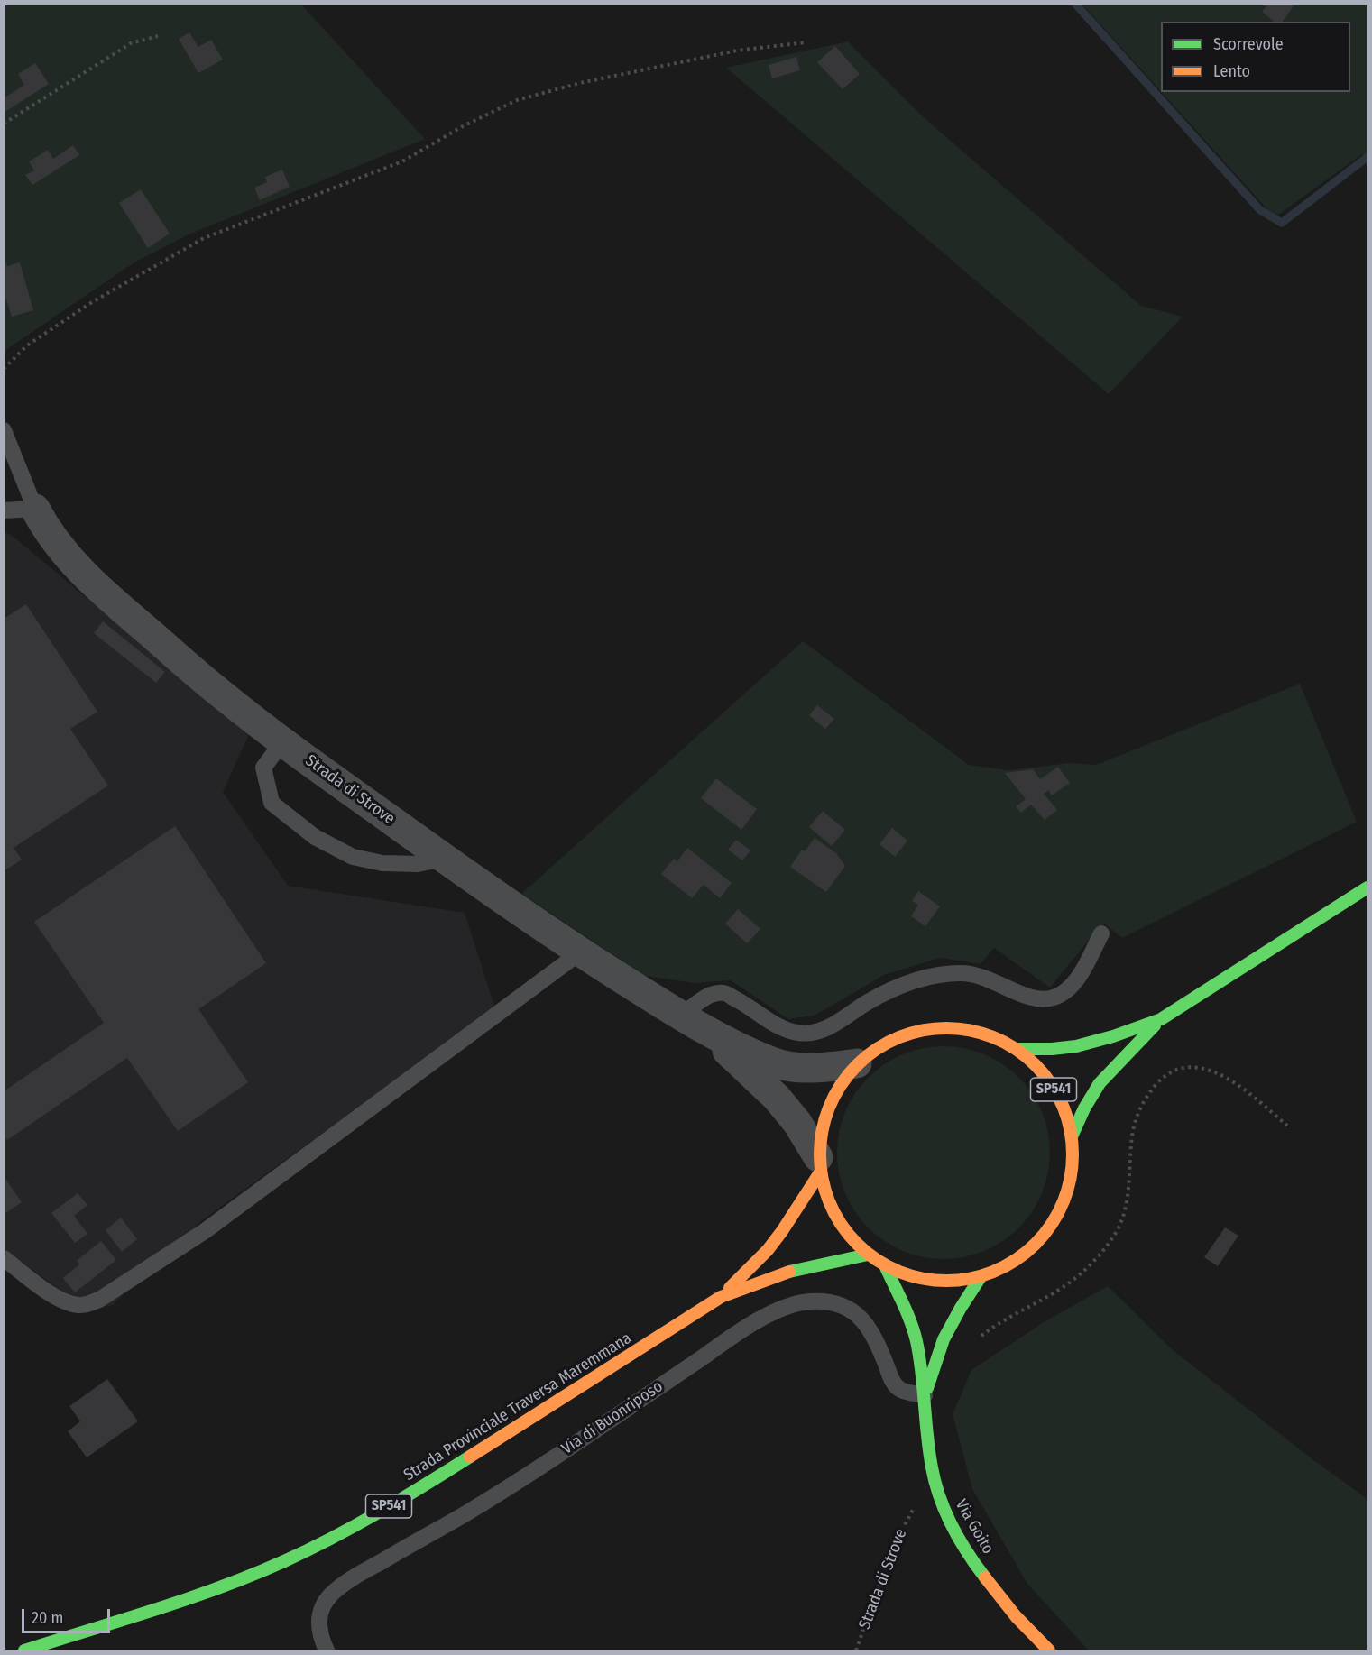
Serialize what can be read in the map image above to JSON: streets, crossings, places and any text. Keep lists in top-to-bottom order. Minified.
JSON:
{"streets":{"main road":["SP541","Strada Provinciale Traversa Maremmana","Via Goito"],"street":["Strada di Strove"],"lane":["Via di Buonriposo"]},"crossings":[["Strada di Strove","SP541"],["Strada di Strove","Strada Provinciale Traversa Maremmana"],["Strada di Strove","Via Goito"],["SP541","Strada Provinciale Traversa Maremmana"],["SP541","Via Goito"],["Via di Buonriposo","Via Goito"]],"legend":["Scorrevole","Lento"],"scale_bar":"20 m"}
